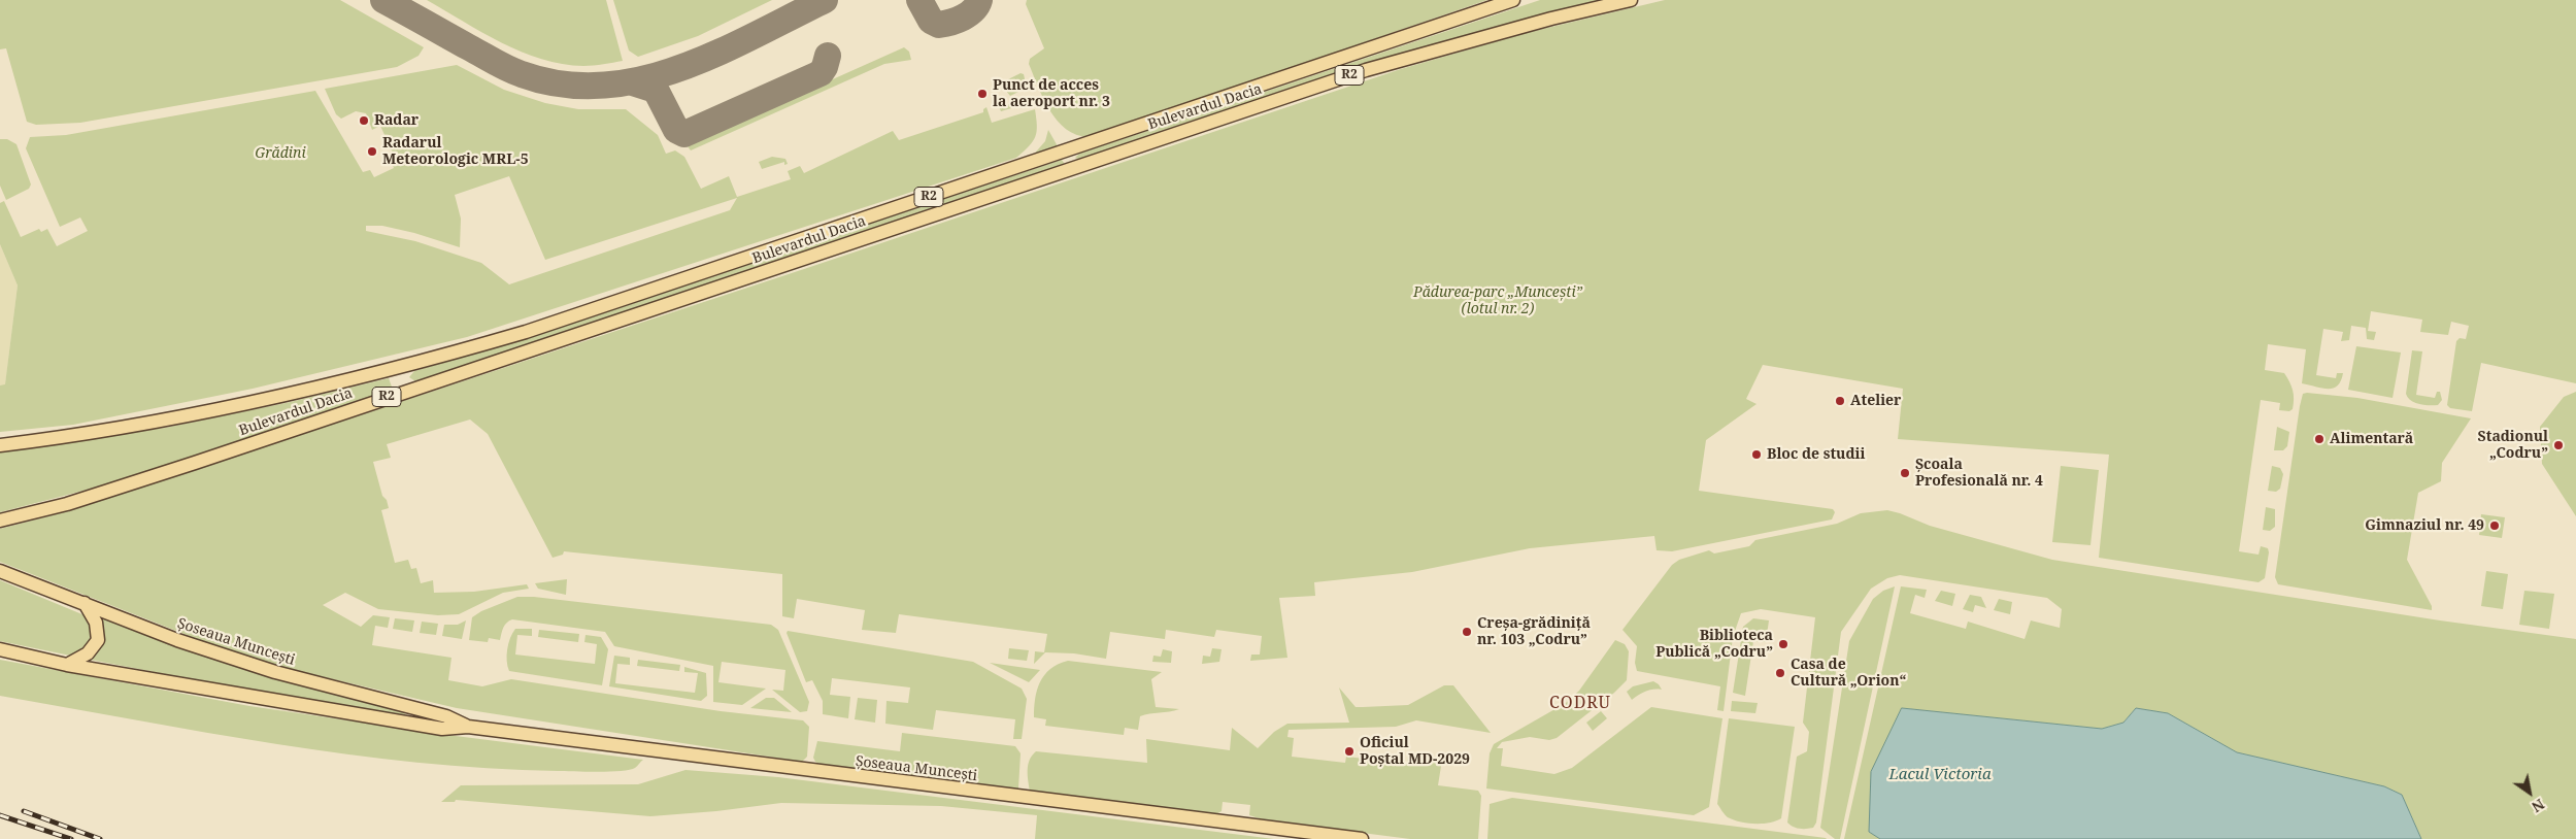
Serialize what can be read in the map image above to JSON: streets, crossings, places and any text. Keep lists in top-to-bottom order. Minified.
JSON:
{"streets":{"main road":["R2","Bulevardul Dacia","Șoseaua Muncești"]},"districts":["CODRU"],"water":["Lacul Victoria"],"parks":["Grădini","Pădurea-parc „Muncești” (lotul nr. 2)"],"places":["Punct de acces la aeroport nr. 3","Radar","Radarul Meteorologic MRL-5","Atelier","Alimentară","Stadionul „Codru”","Bloc de studii","Școala Profesională nr. 4","Gimnaziul nr. 49","Creșa-grădiniță nr. 103 „Codru”","Biblioteca Publică „Codru”","Casa de Cultură „Orion“","Oficiul Poștal MD-2029"],"north":"bottom right"}
